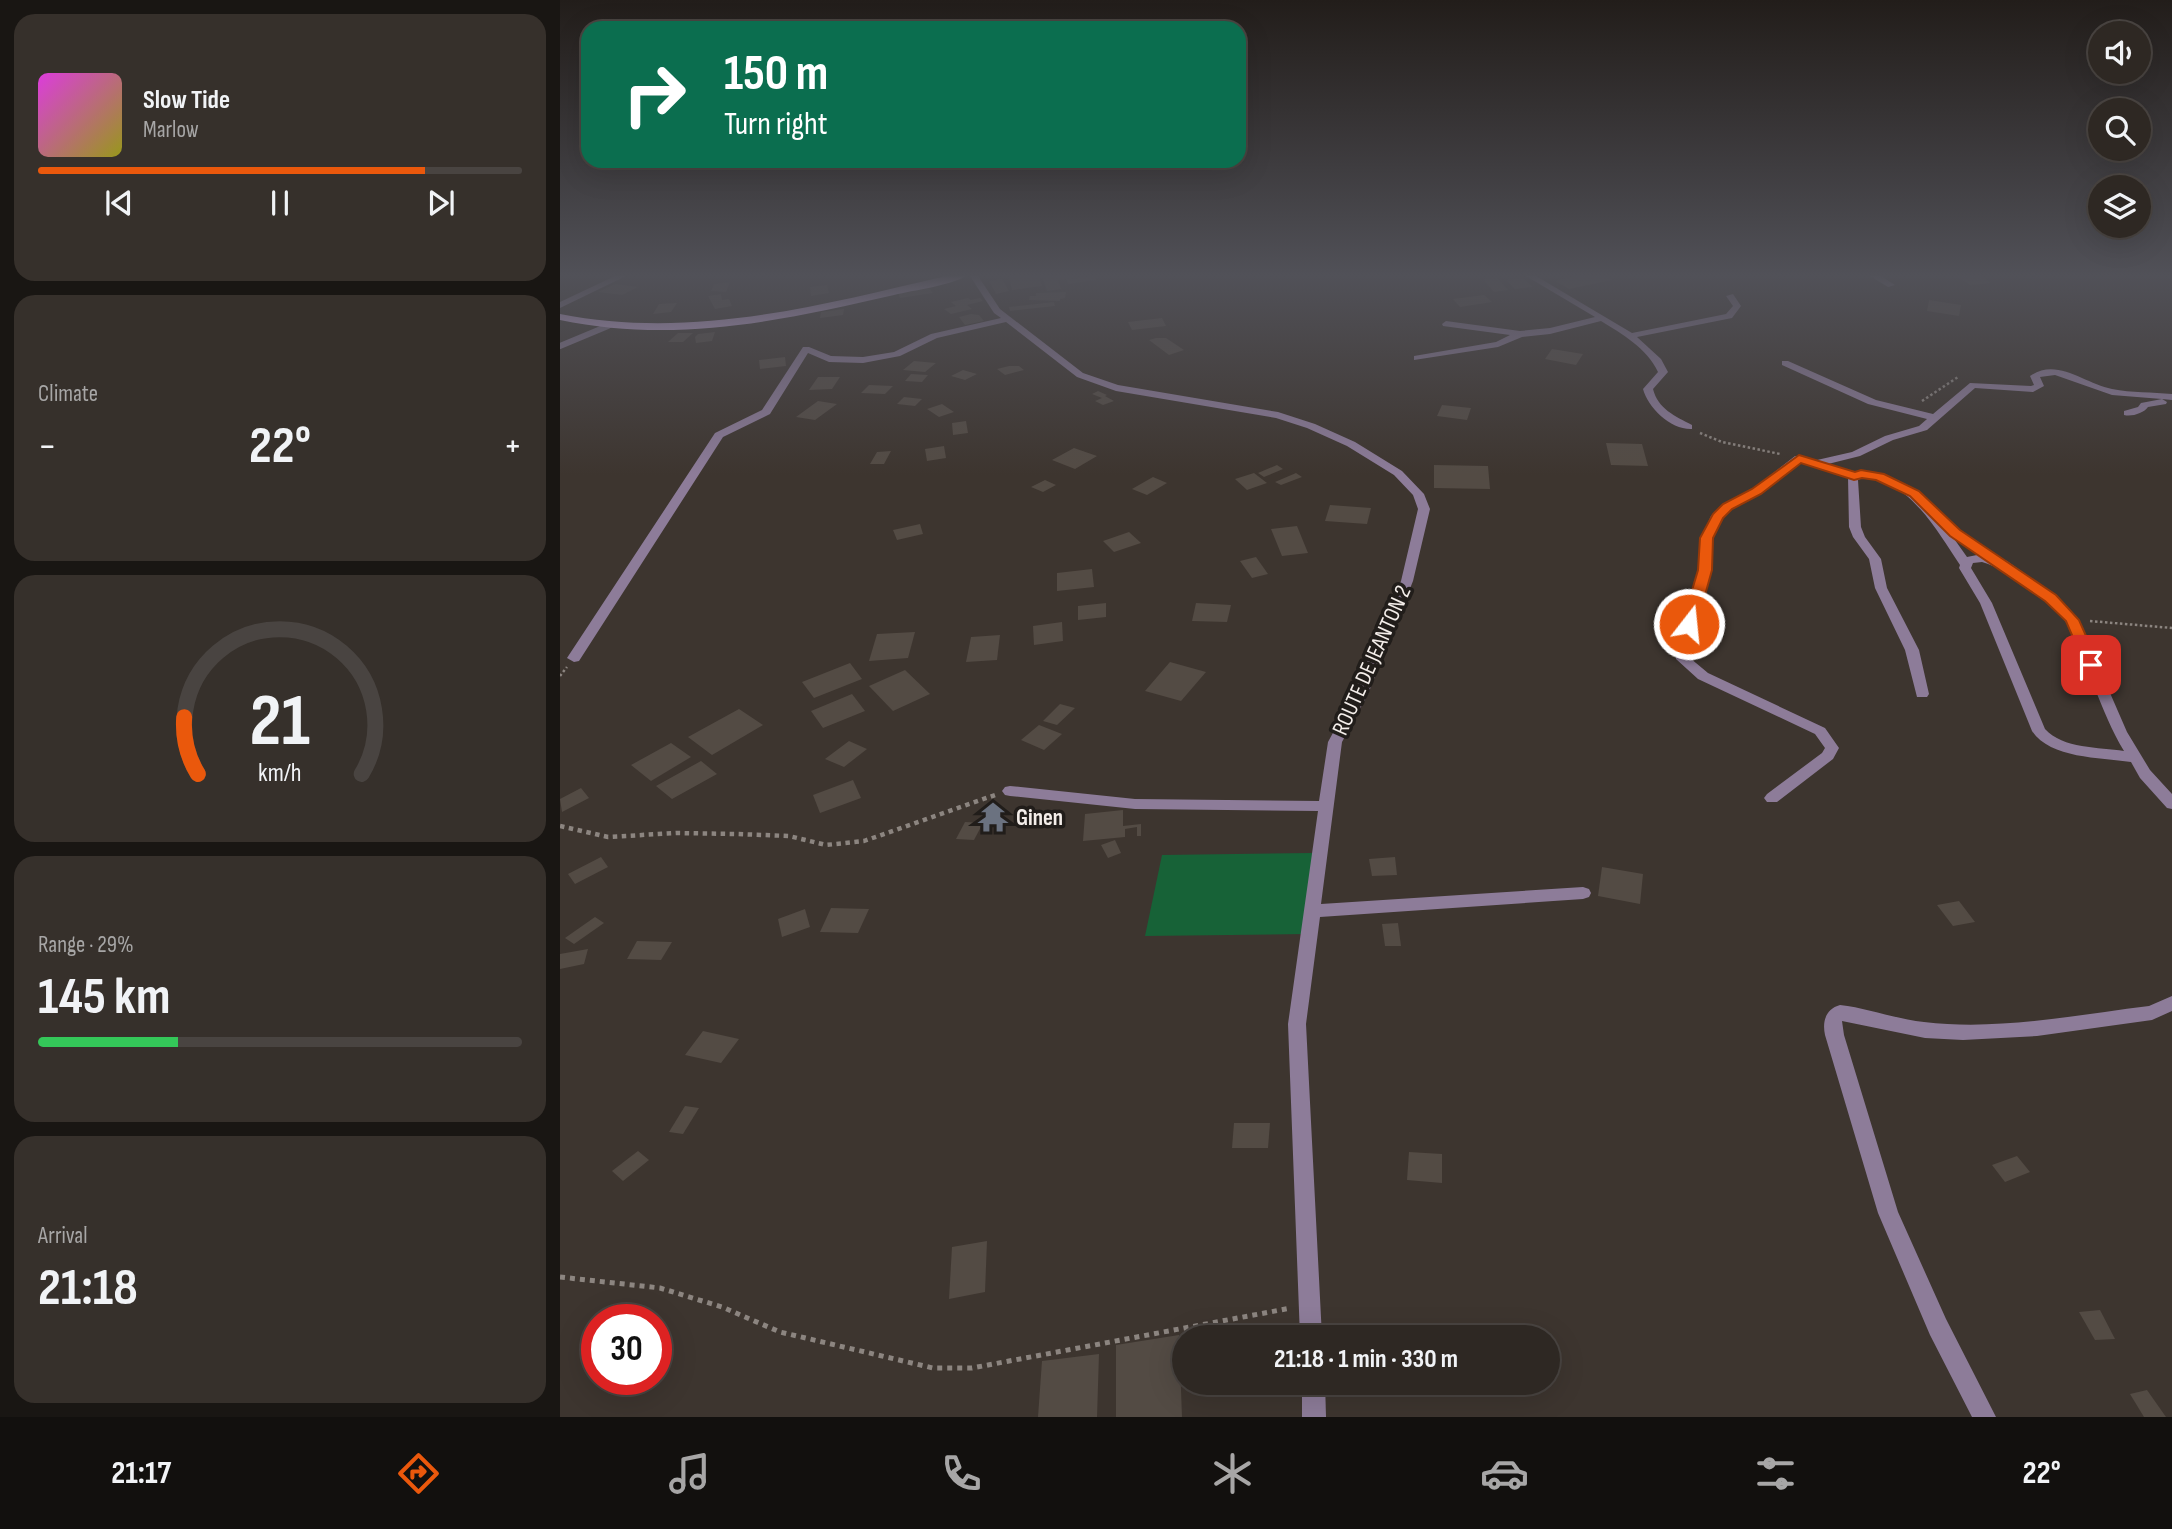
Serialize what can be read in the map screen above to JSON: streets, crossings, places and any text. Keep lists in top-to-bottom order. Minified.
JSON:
{"streets":{"street":["ROUTE DE JEANTON 2"]},"places":{"temple":["Ginen"]},"page":{"turn":["150 m","Turn right"],"song":["Slow Tide","Marlow"],"tile":["Climate",["Range · 29%","145 km"],["Arrival","21:18"]],"heat":["−","22°","+"],"limit":"30","trip":"21:18 · 1 min · 330 m","tabs":["21:17","22°"],"gauge":["21","km/h"]}}
